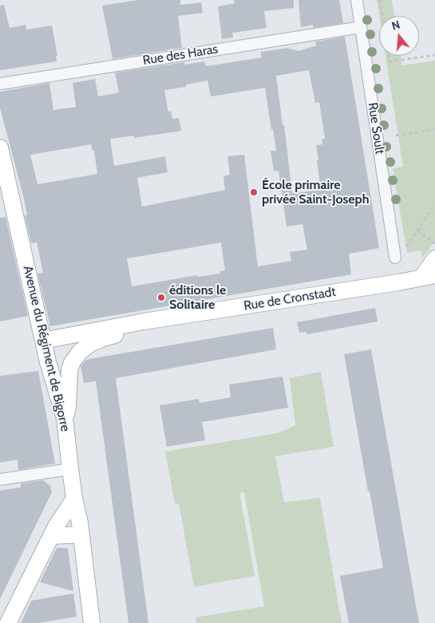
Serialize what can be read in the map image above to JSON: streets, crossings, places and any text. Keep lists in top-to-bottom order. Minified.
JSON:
{"streets":{"main road":["Rue de Cronstadt","Avenue du Régiment de Bigorre"],"street":["Rue des Haras","Rue Soult"]},"crossings":[["Rue des Haras","Rue Soult"],["Rue de Cronstadt","Avenue du Régiment de Bigorre"]],"places":["École primaire privée Saint-Joseph","éditions le Solitaire"],"north":"top"}
